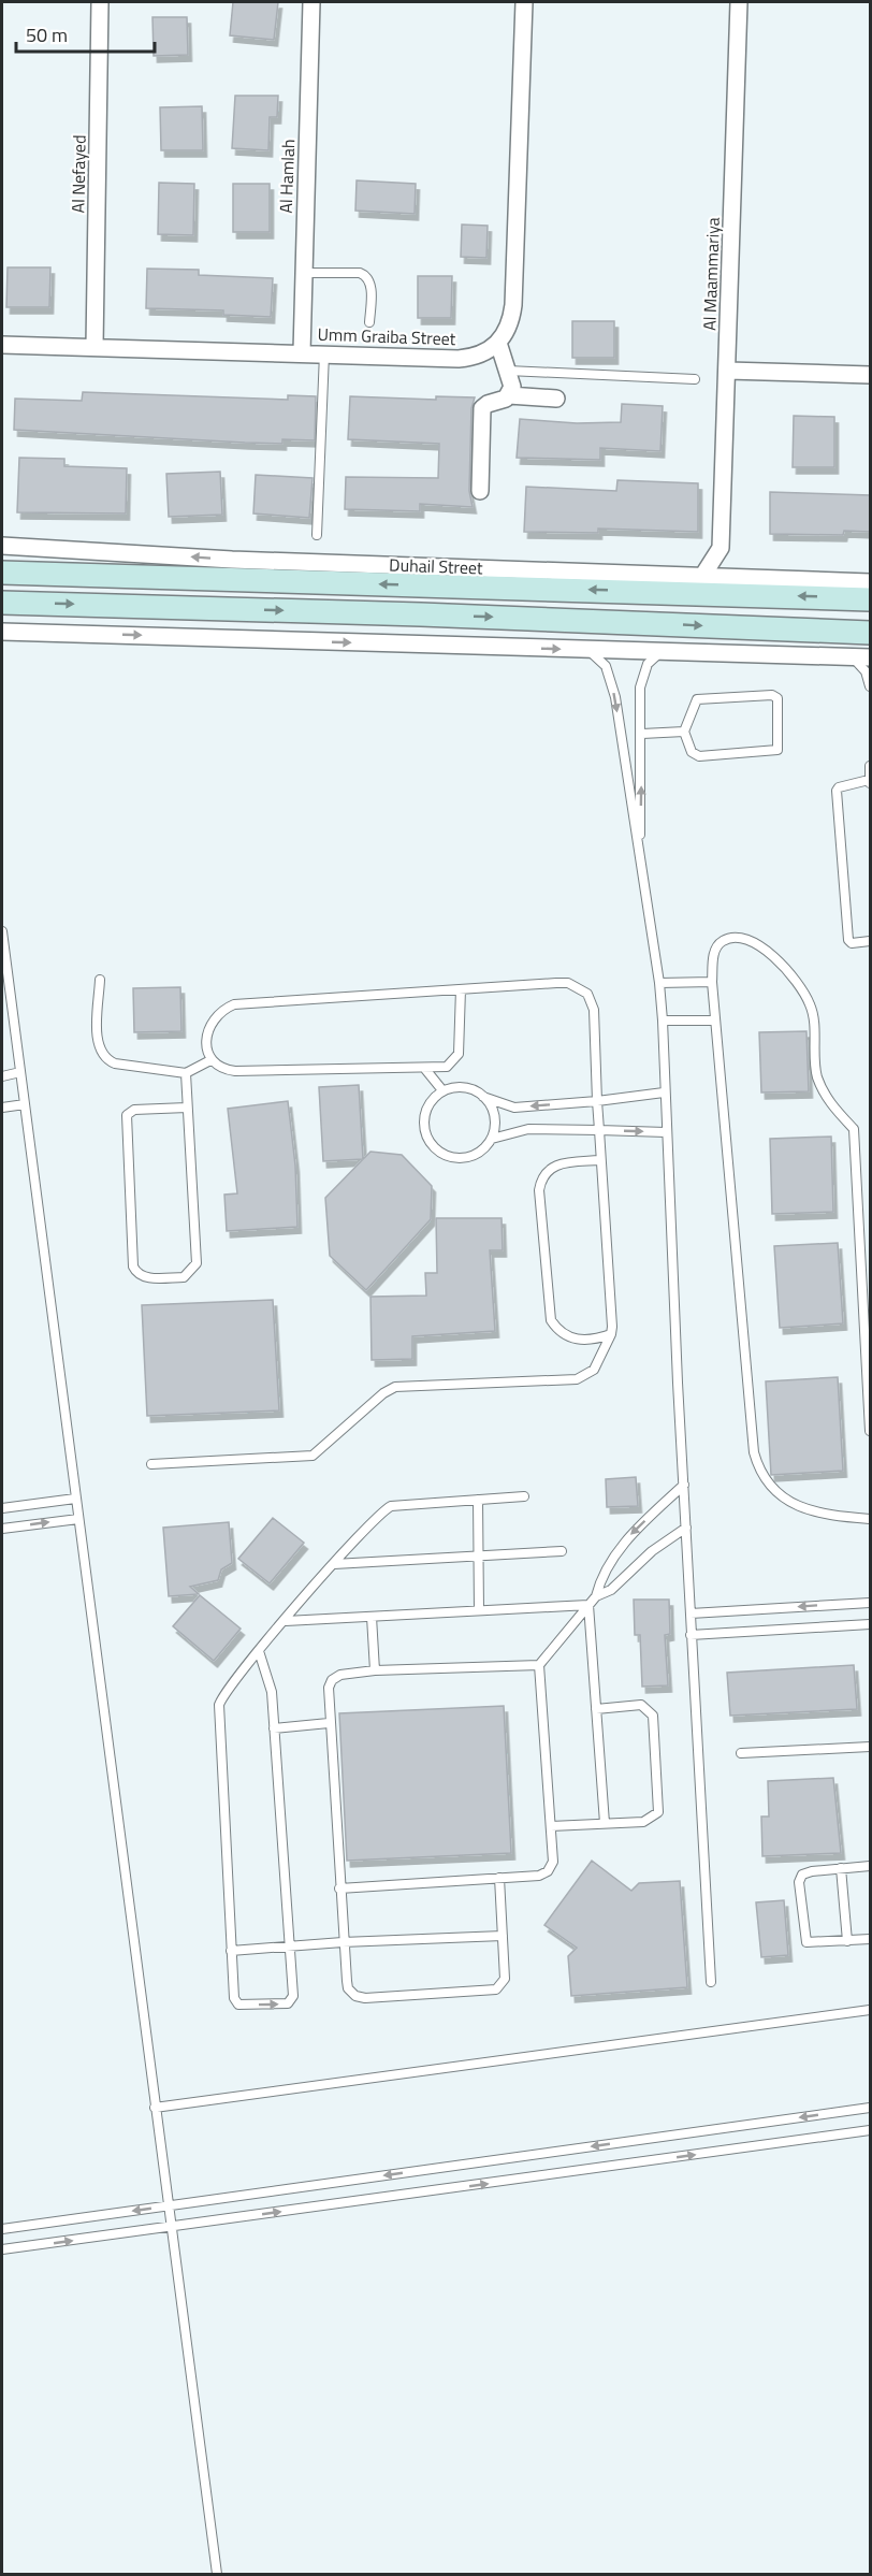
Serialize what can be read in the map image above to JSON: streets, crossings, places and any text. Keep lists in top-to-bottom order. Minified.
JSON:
{"streets":{"main road":["Duhail Street"],"street":["Al Nefayed","Al Hamlah","Al Maammariya","Umm Graiba Street"]},"crossings":[["Al Nefayed","Umm Graiba Street"],["Al Hamlah","Umm Graiba Street"]],"scale_bar":"50 m"}
